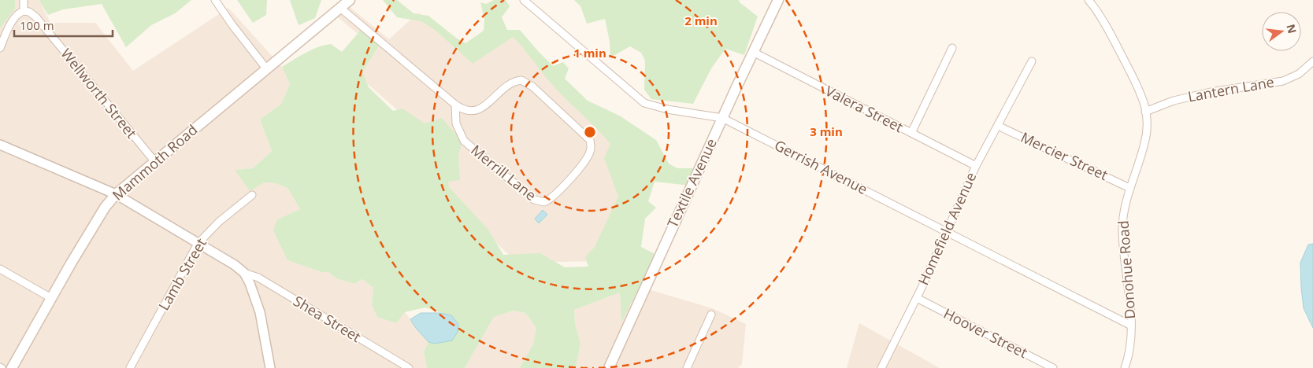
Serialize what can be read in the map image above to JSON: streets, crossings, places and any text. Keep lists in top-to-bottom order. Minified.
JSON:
{"streets":{"main road":["Mammoth Road","Textile Avenue"],"street":["Lantern Lane","Wellworth Street","Valera Street","Mercier Street","Gerrish Avenue","Merrill Lane","Homefield Avenue","Donohue Road","Lamb Street","Shea Street","Hoover Street"]},"crossings":[["Lantern Lane","Donohue Road"],["Wellworth Street","Mammoth Road"],["Valera Street","Textile Avenue"],["Valera Street","Homefield Avenue"],["Mercier Street","Homefield Avenue"],["Mercier Street","Donohue Road"],["Mammoth Road","Merrill Lane"],["Gerrish Avenue","Textile Avenue"],["Gerrish Avenue","Homefield Avenue"],["Gerrish Avenue","Donohue Road"],["Homefield Avenue","Hoover Street"]],"scale_bar":"100 m","north":"right","rings":["2 min","1 min","3 min"]}
